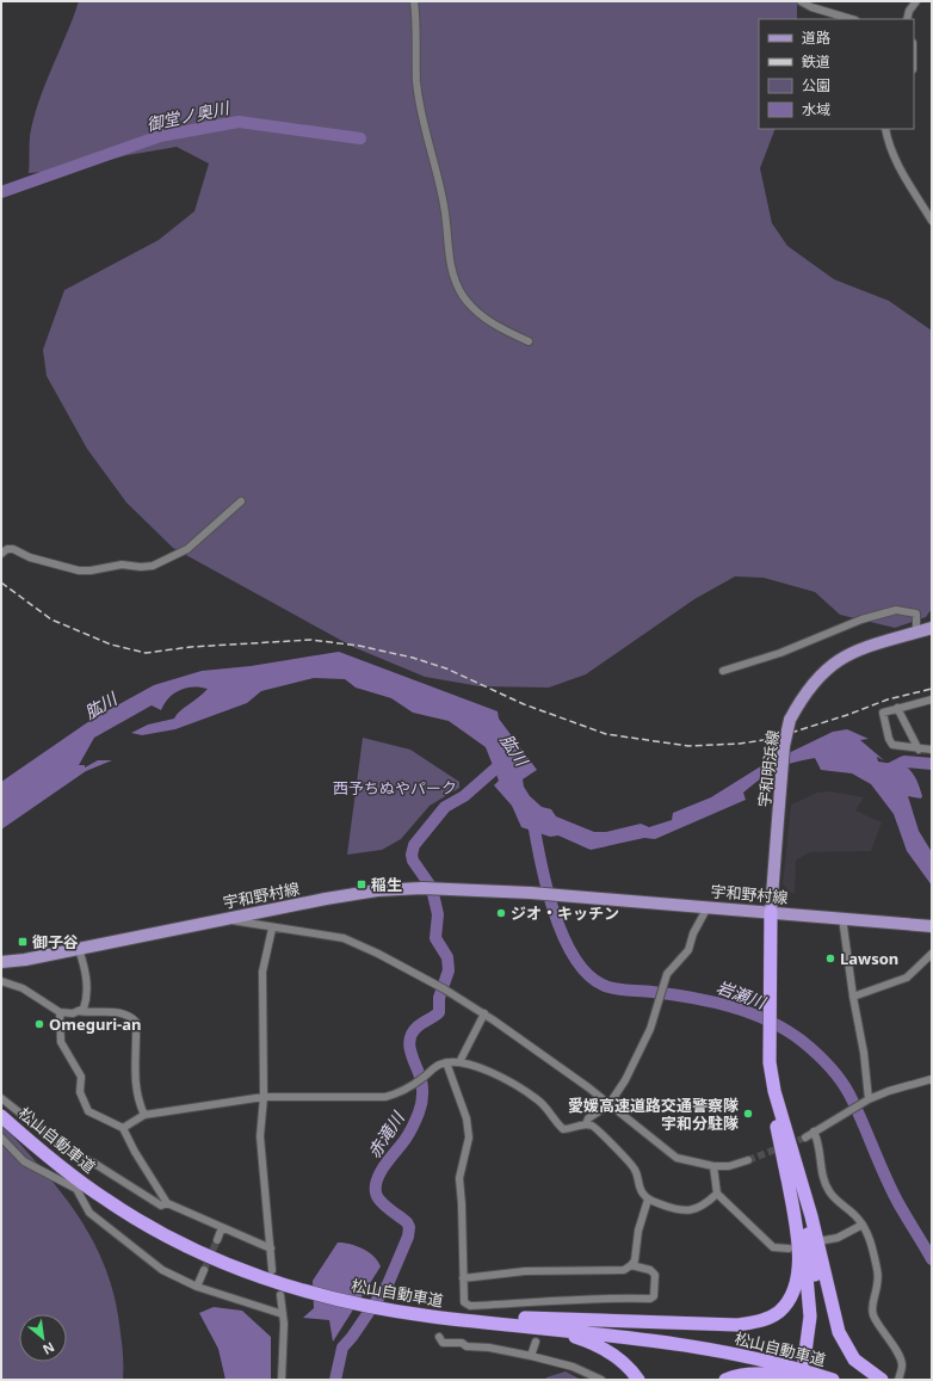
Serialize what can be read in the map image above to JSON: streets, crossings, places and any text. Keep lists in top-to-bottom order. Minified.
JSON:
{"streets":{"highway":["松山自動車道"],"main road":["宇和明浜線","宇和野村線"]},"crossings":[["宇和明浜線","宇和野村線"]],"water":["御堂ノ奥川","肱川","岩瀬川","赤滝川"],"parks":["西予ちぬやパーク"],"places":{"transit":["稲生","御子谷"],"other":["ジオ・キッチン","Lawson","Omeguri-an","愛媛高速道路交通警察隊 宇和分駐隊"]},"legend":["道路","鉄道","公園","水域"],"north":"bottom right"}
